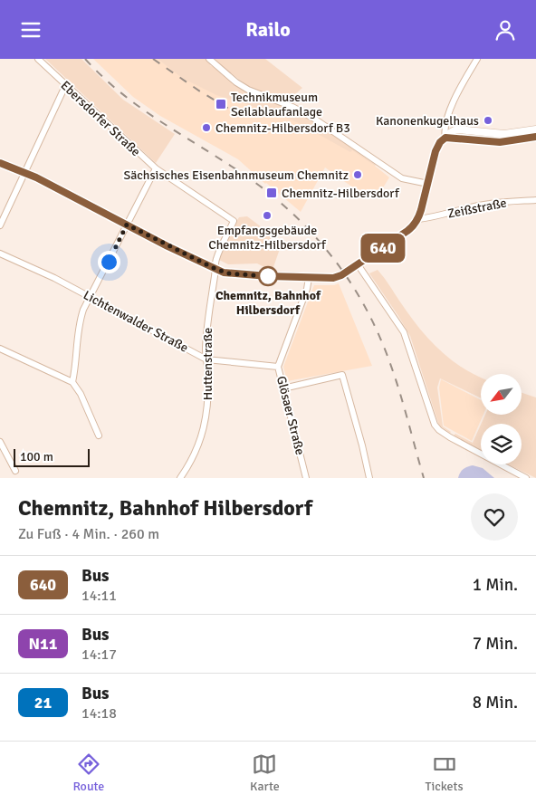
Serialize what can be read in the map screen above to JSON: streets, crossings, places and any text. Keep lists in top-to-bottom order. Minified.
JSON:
{"streets":{"street":["Ebersdorfer Straße","Zeißstraße","Lichtenwalder Straße","Huttenstraße","Glösaer Straße"]},"crossings":[["Ebersdorfer Straße","Huttenstraße"],["Lichtenwalder Straße","Huttenstraße"],["Lichtenwalder Straße","Glösaer Straße"]],"places":{"transit":["Technikmuseum Seilablaufanlage","Chemnitz-Hilbersdorf"],"other":["Kanonenkugelhaus","Chemnitz-Hilbersdorf B3","Sächsisches Eisenbahnmuseum Chemnitz","Empfangsgebäude Chemnitz-Hilbersdorf","Chemnitz, Bahnhof Hilbersdorf"]},"lines":["bus line 640"],"scale_bar":"100 m","north":"bottom left","page":{"header":"Railo","on_map":"640","scale":"100 m","heading":["Chemnitz, Bahnhof Hilbersdorf","Zu Fuß · 4 Min. · 260 m"],"list":[{"mark":"640","name":"Bus","note":"14:11","value":"1 Min."},{"mark":"N11","name":"Bus","note":"14:17","value":"7 Min."},{"mark":"21","name":"Bus","note":"14:18","value":"8 Min."}],"tabs":["Route","Karte","Tickets"]}}
